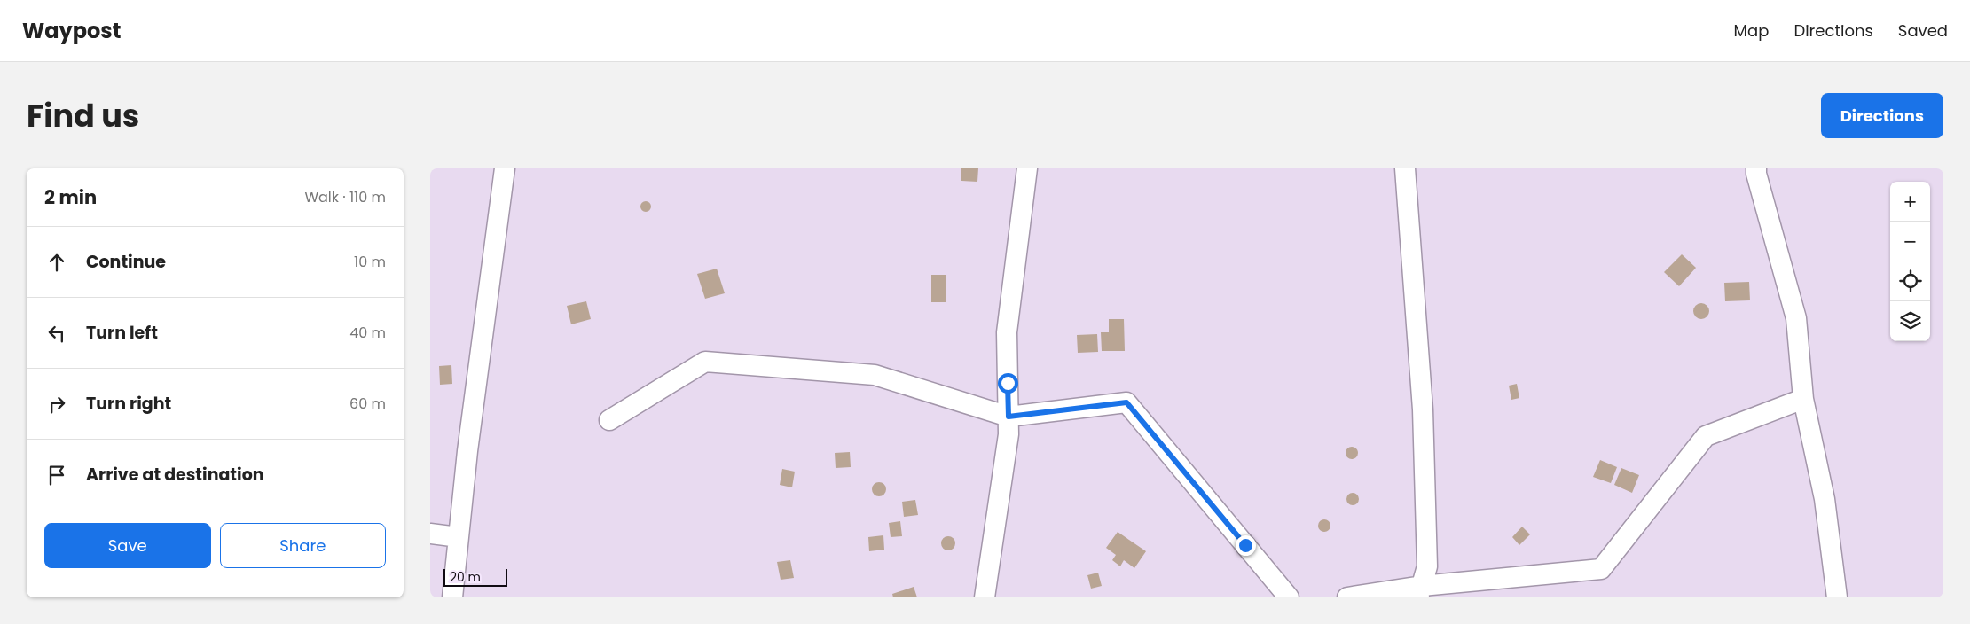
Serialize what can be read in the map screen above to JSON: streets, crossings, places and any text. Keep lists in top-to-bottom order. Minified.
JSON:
{"scale_bar":"20 m","page":{"header":"Waypost","nav":["Map","Directions","Saved"],"title":"Find us","buttons":["Directions",["Save","Share"]],"heading":["2 min","Walk · 110 m"],"map_buttons":["+","−"],"list":[["Continue","10 m"],["Turn left","40 m"],["Turn right","60 m"],"Arrive at destination"],"scale":"20 m"}}
